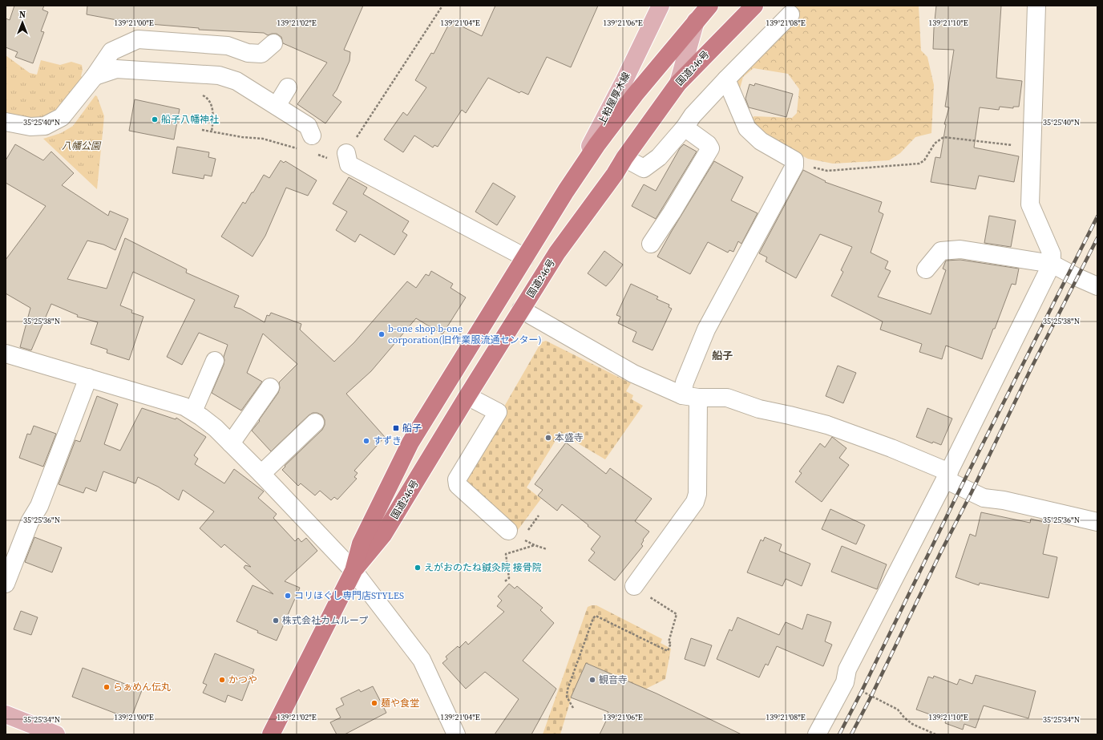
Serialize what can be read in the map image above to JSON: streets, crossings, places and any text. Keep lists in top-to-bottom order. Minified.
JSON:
{"streets":{"highway":["国道246号"],"main road":["上粕屋厚木線"]},"crossings":[["国道246号","上粕屋厚木線"]],"districts":["船子"],"parks":["八幡公園"],"places":{"other":["船子八幡神社","b-one shop b-one corporation(旧作業服流通センター)","本盛寺","すずき","えがおのたね鍼灸院 接骨院","コリほぐし専門店STYLES","株式会社カムループ","かつや","観音寺","らぁめん伝丸","麺や食堂"],"transit":["船子"]},"north":"top","coordinates":["139°21'00\"E","139°21'02\"E","139°21'04\"E","139°21'06\"E","139°21'08\"E","139°21'10\"E","35°25'40\"N","35°25'38\"N","35°25'36\"N","35°25'34\"N"]}
